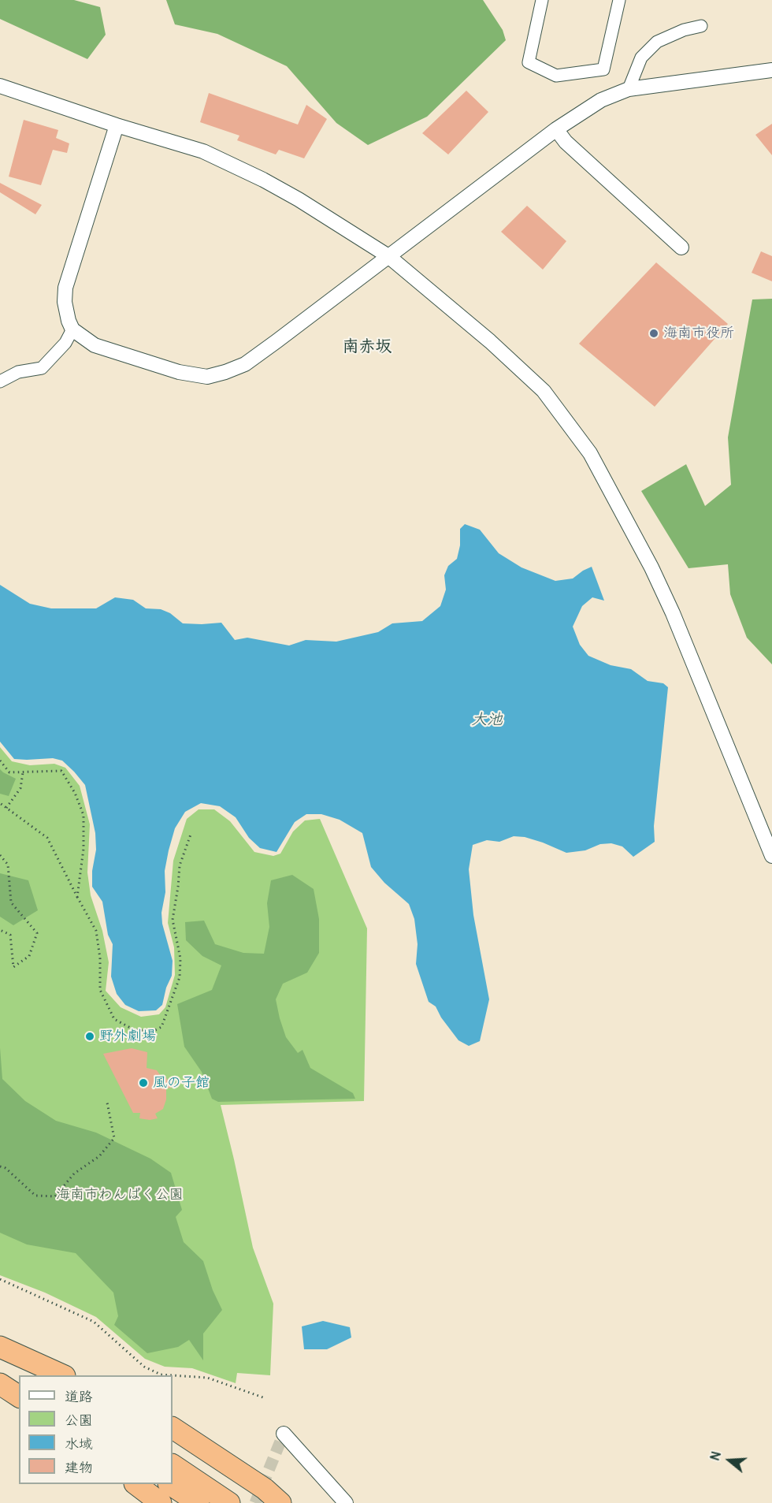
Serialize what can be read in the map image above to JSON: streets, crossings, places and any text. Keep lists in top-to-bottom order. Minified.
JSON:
{"districts":["南赤坂"],"water":["大池"],"parks":["海南市わんぱく公園"],"places":["海南市役所","野外劇場","風の子館"],"legend":["道路","公園","水域","建物"],"north":"left"}
